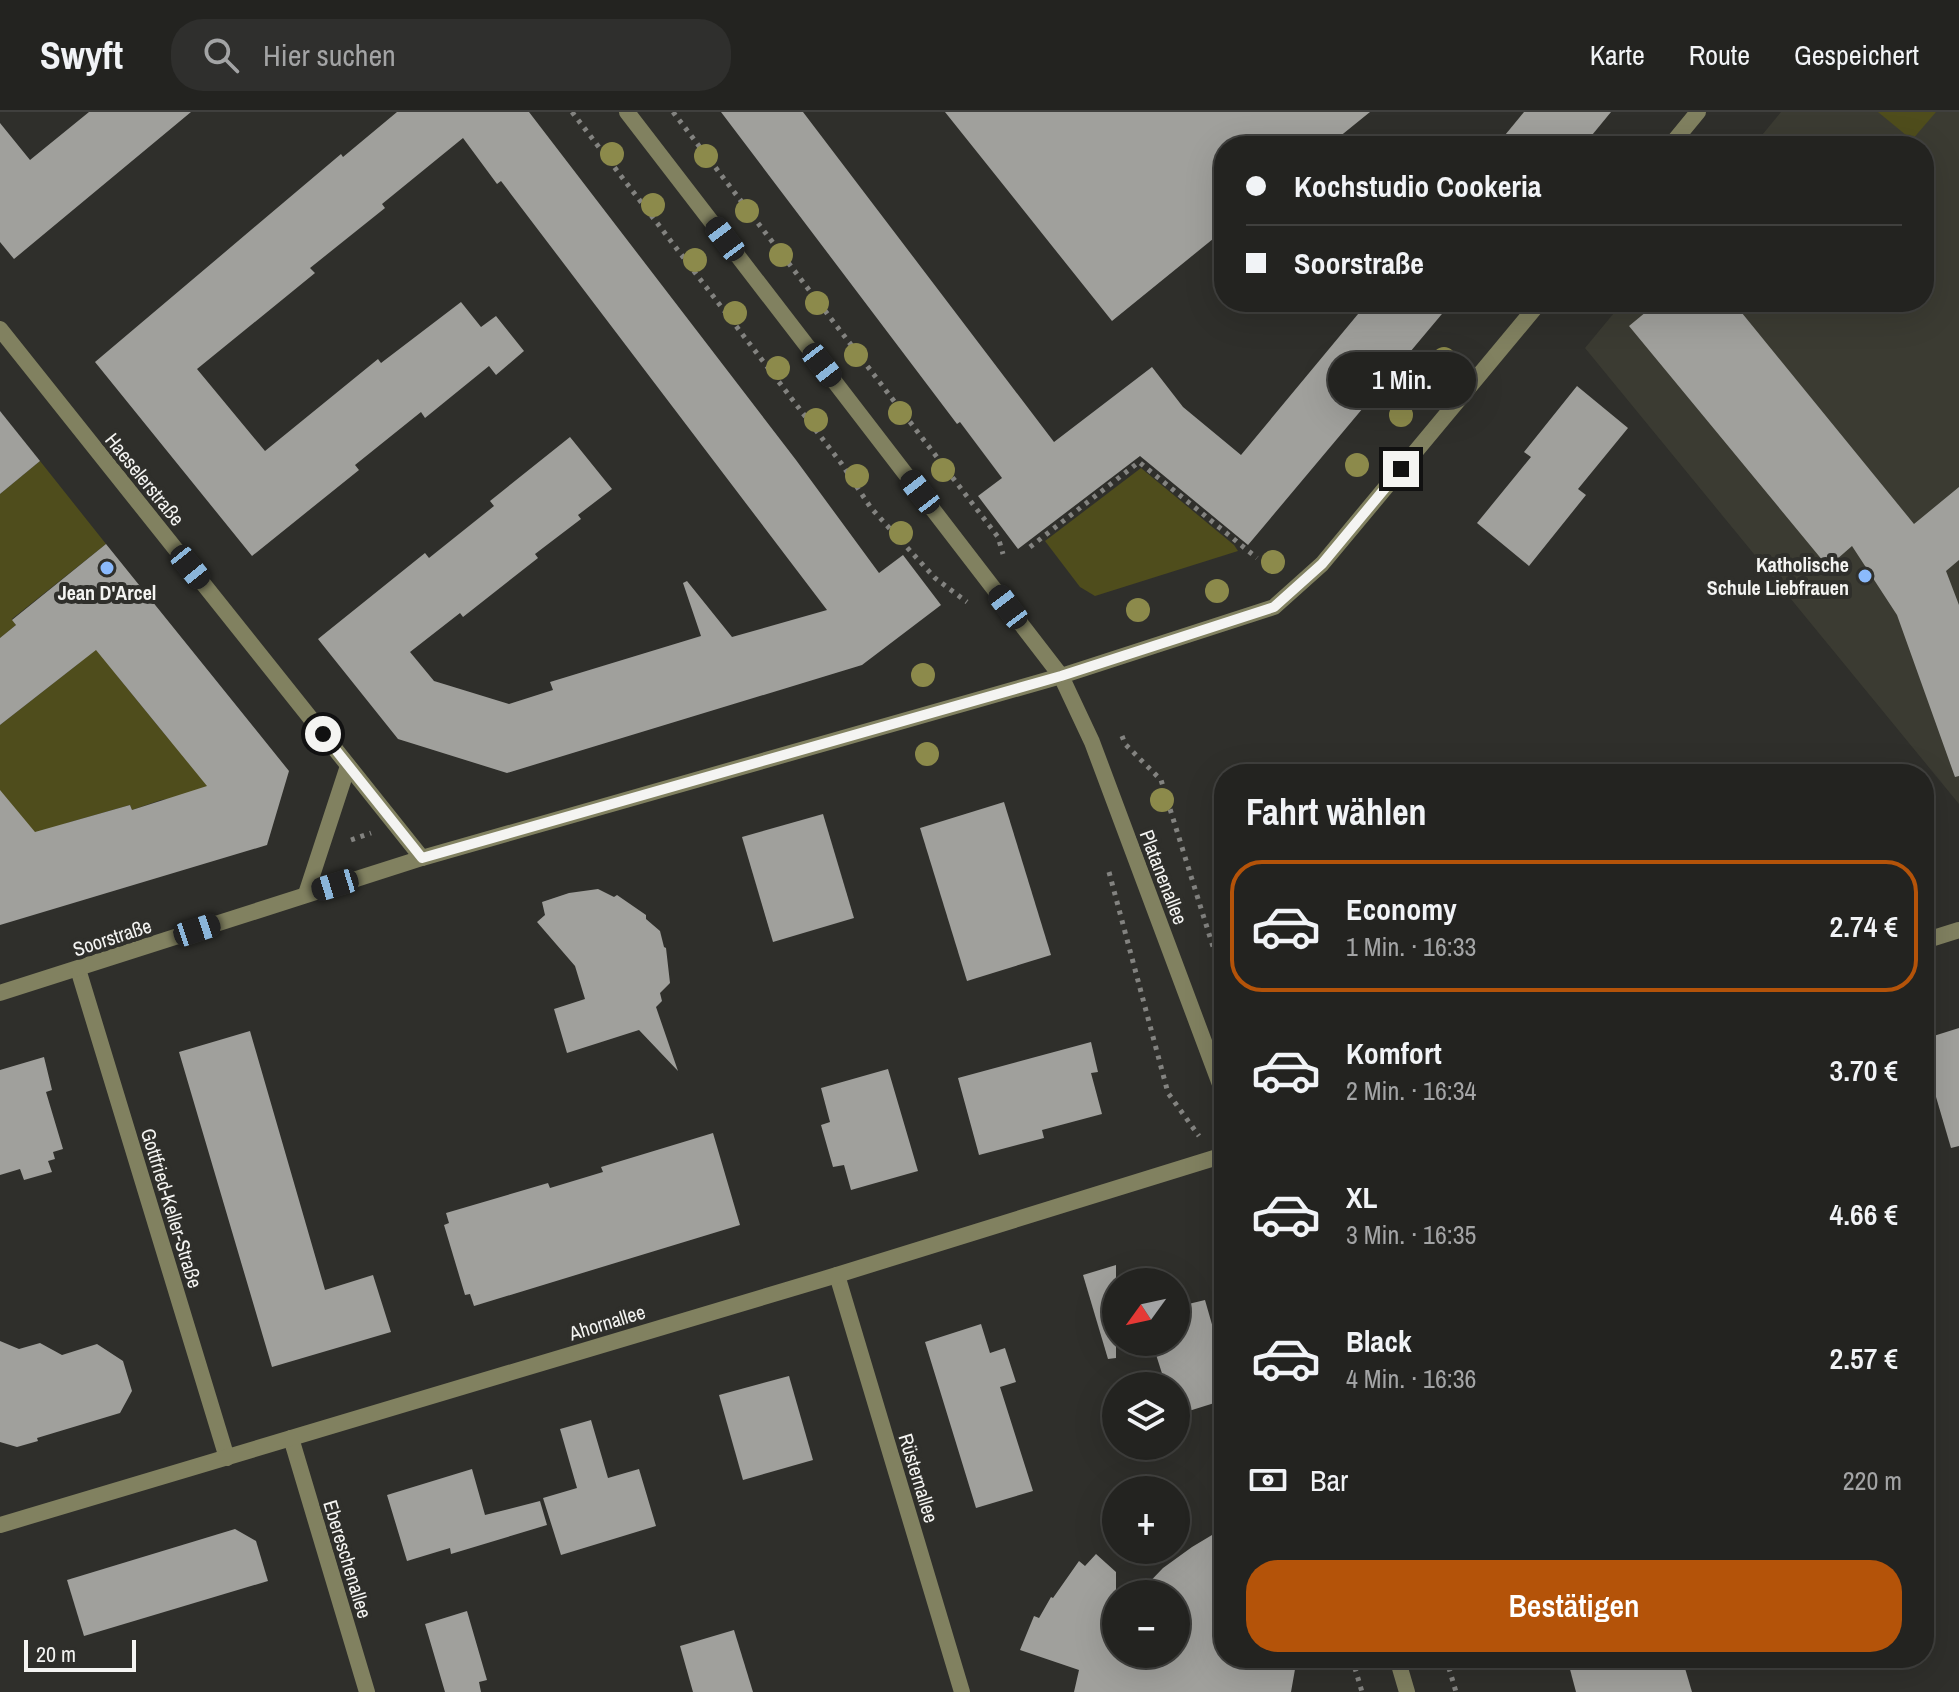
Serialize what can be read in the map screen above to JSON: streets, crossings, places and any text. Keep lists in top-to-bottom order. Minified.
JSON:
{"streets":{"street":["Haeselerstraße","Platanenallee","Soorstraße","Gottfried-Keller-Straße","Ahornallee","Rüsternallee","Ebereschenallee"]},"crossings":[["Haeselerstraße","Soorstraße"],["Platanenallee","Soorstraße"],["Soorstraße","Gottfried-Keller-Straße"],["Gottfried-Keller-Straße","Ahornallee"],["Ahornallee","Rüsternallee"],["Ahornallee","Ebereschenallee"]],"places":["Jean D'Arcel","Katholische Schule Liebfrauen"],"scale_bar":"20 m","north":"bottom left","page":{"header":"Swyft","search":"Hier suchen","nav":["Karte","Route","Gespeichert"],"banner":["Kochstudio Cookeria","Soorstraße"],"bubble":"1 Min.","heading":"Fahrt wählen","list":[{"name":"Economy","note":"1 Min. · 16:33","value":"2.74 €"},{"name":"Komfort","note":"2 Min. · 16:34","value":"3.70 €"},{"name":"XL","note":"3 Min. · 16:35","value":"4.66 €"},{"name":"Black","note":"4 Min. · 16:36","value":"2.57 €"}],"map_buttons":["+","−"],"pay":["Bar","220 m"],"buttons":"Bestätigen","scale":"20 m"}}
